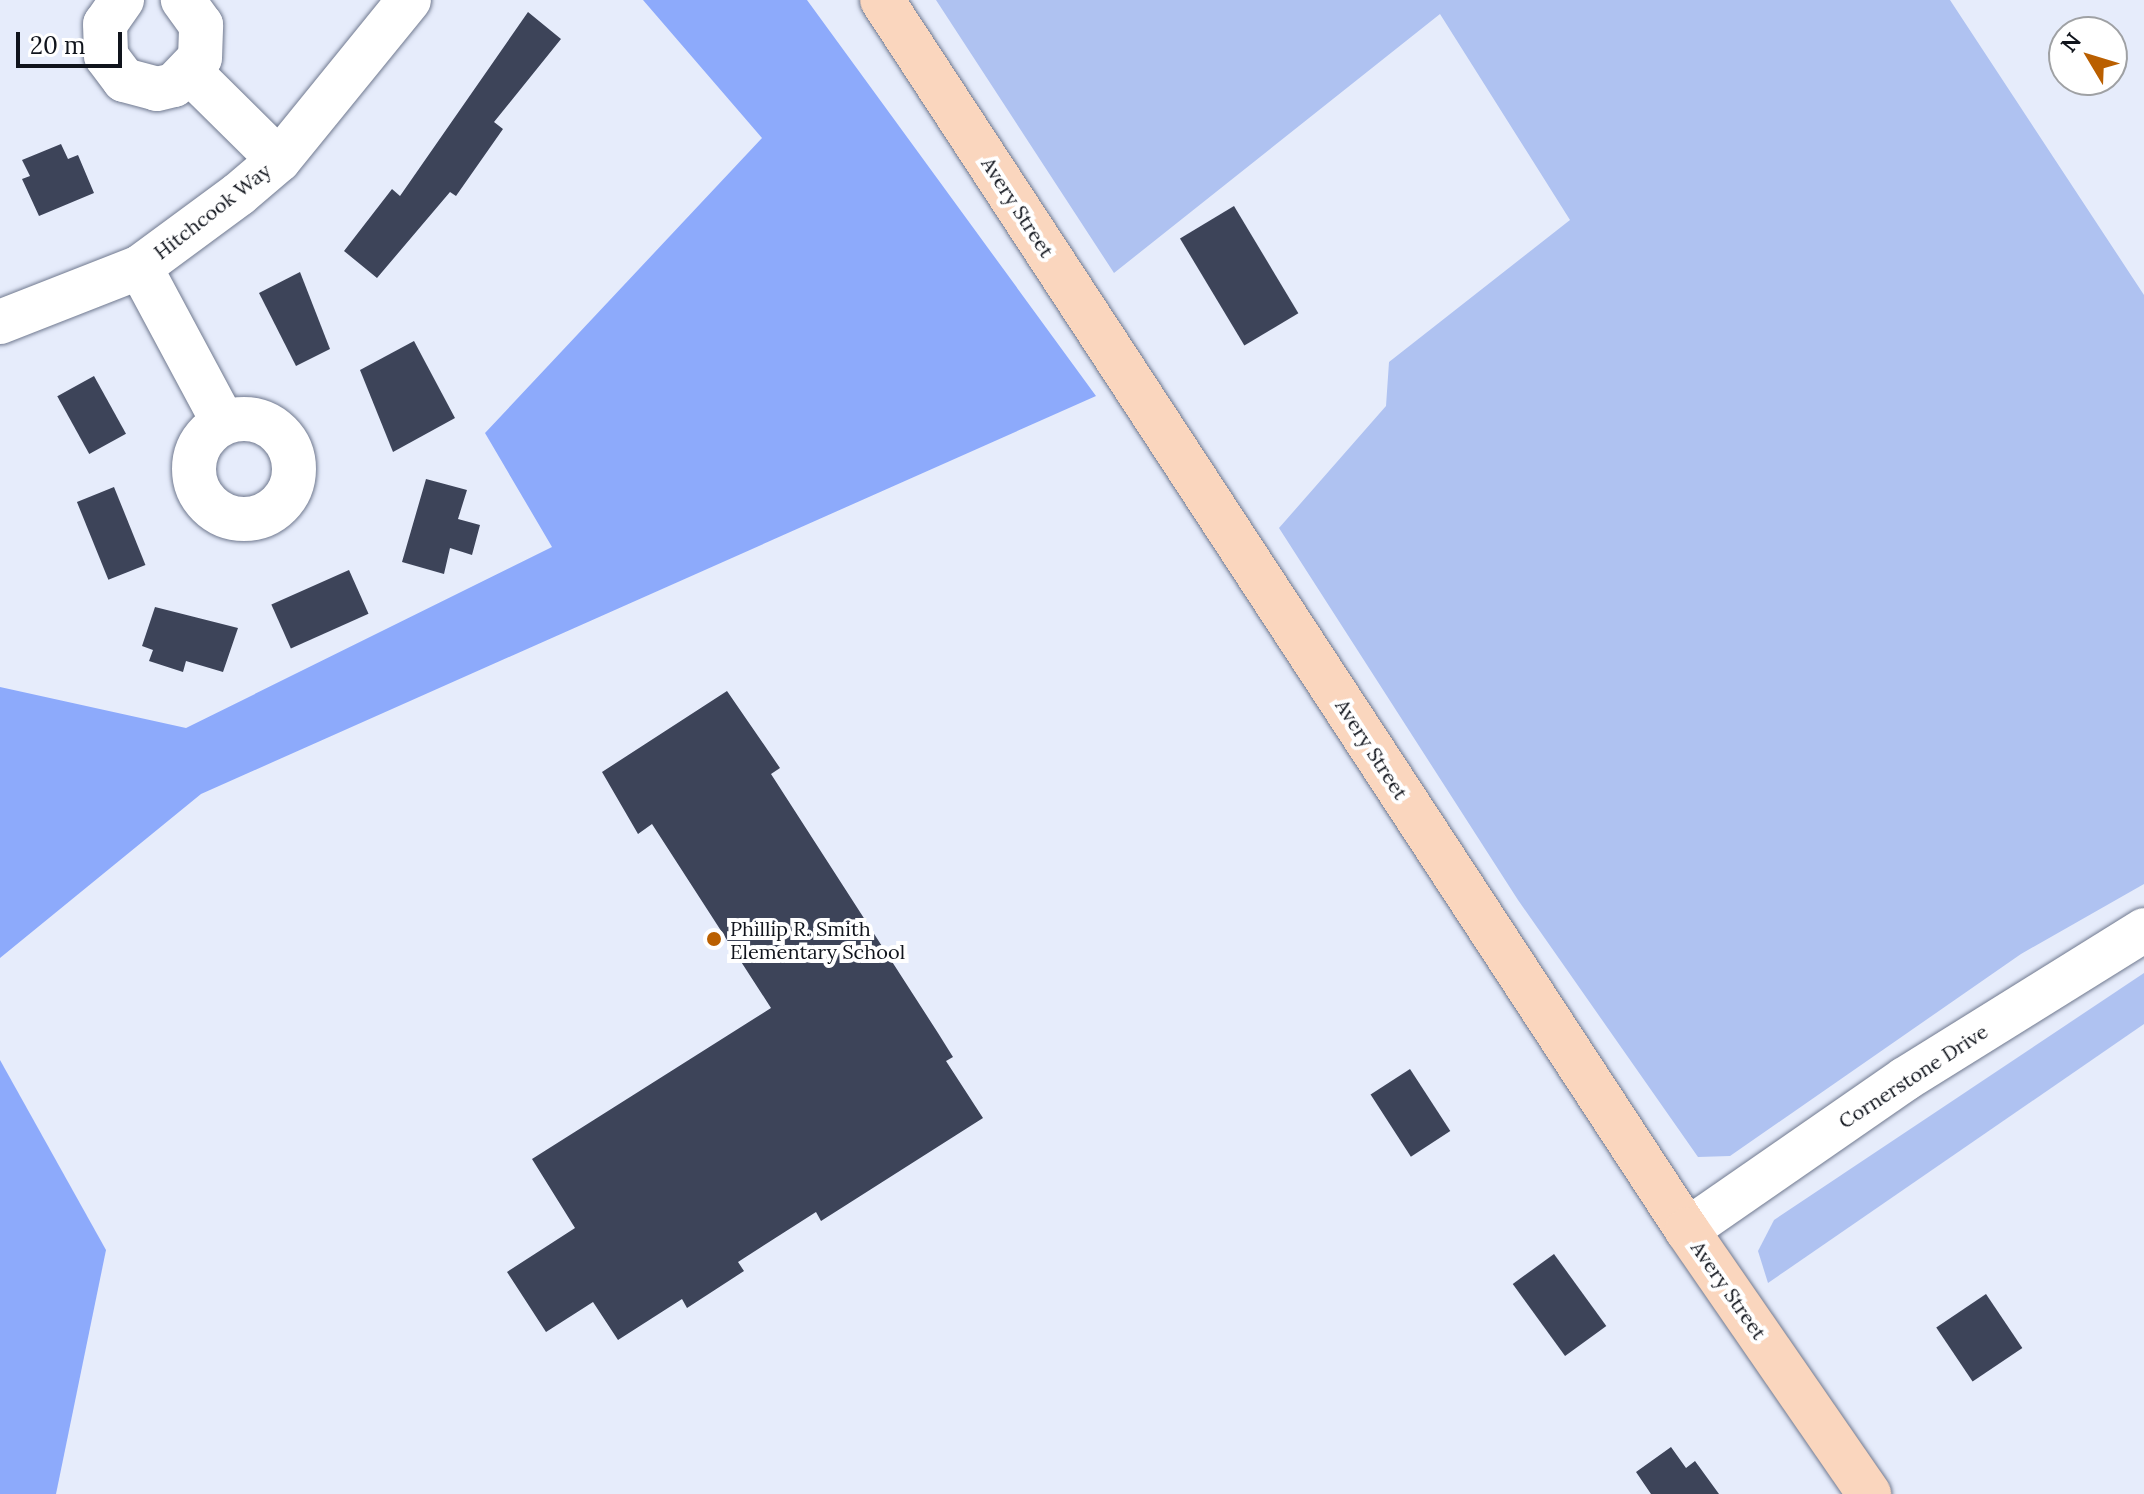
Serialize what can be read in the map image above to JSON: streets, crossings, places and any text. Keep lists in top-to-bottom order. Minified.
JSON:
{"streets":{"main road":["Avery Street"],"street":["Hitchcook Way","Cornerstone Drive"]},"crossings":[["Avery Street","Cornerstone Drive"]],"places":["Phillip R. Smith Elementary School"],"scale_bar":"20 m","north":"top left"}
